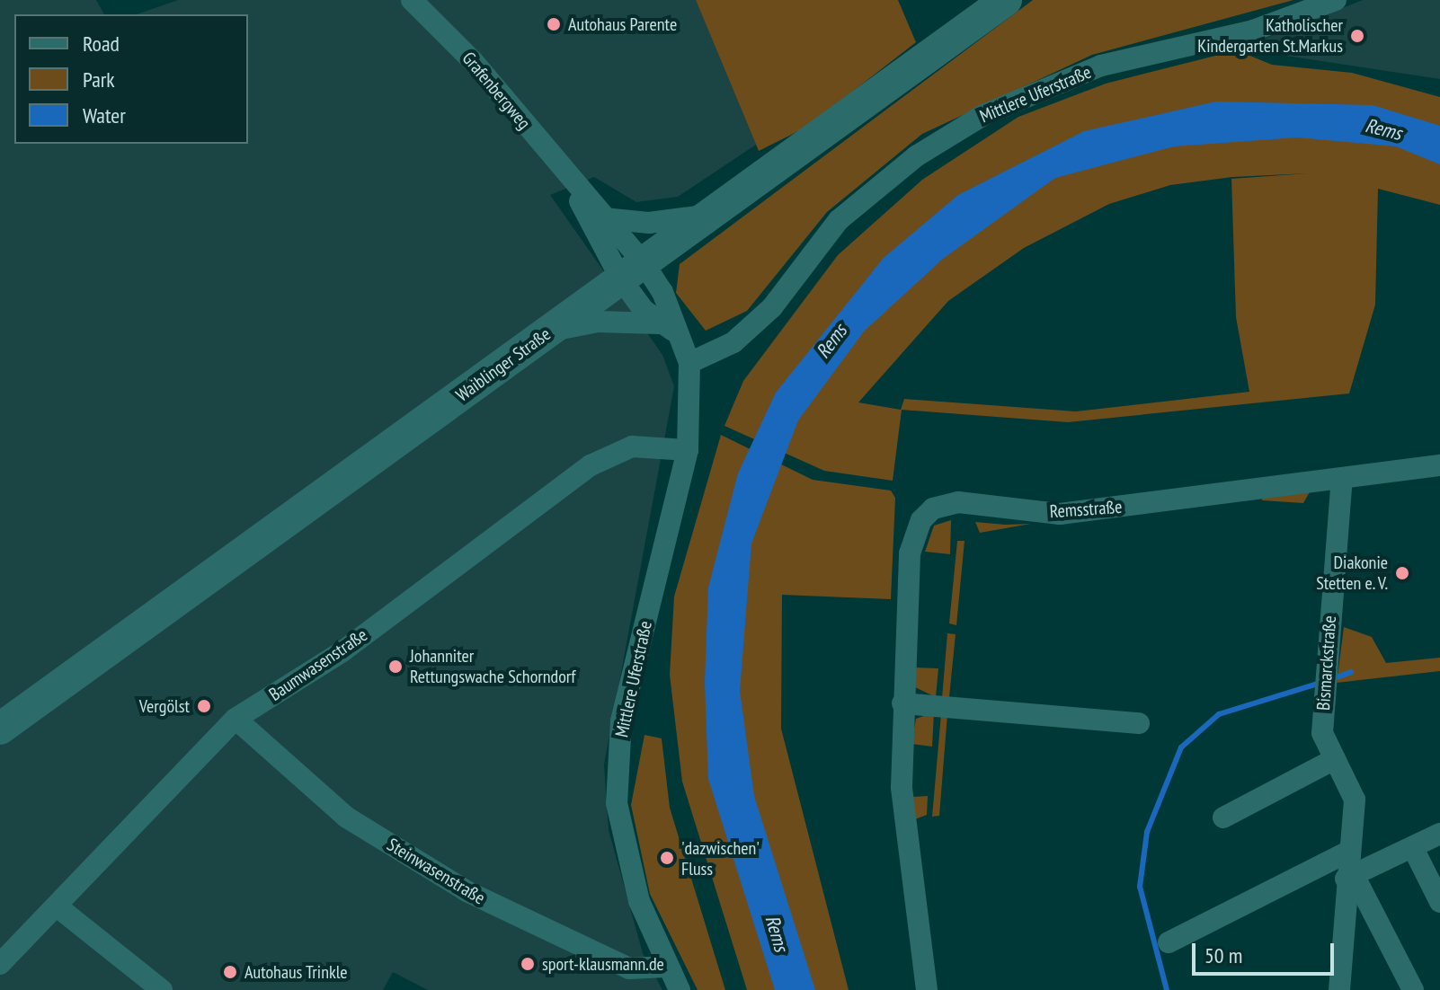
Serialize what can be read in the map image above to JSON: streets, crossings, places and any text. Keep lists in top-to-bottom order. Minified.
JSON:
{"streets":{"main road":["Waiblinger Straße"],"street":["Grafenbergweg","Mittlere Uferstraße","Remsstraße","Bismarckstraße","Baumwasenstraße","Steinwasenstraße"]},"crossings":[["Grafenbergweg","Mittlere Uferstraße"],["Grafenbergweg","Waiblinger Straße"],["Mittlere Uferstraße","Waiblinger Straße"],["Mittlere Uferstraße","Baumwasenstraße"],["Mittlere Uferstraße","Steinwasenstraße"],["Remsstraße","Bismarckstraße"],["Baumwasenstraße","Steinwasenstraße"]],"water":["Rems"],"places":["Autohaus Parente","Katholischer Kindergarten St.Markus","Diakonie Stetten e. V.","Johanniter Rettungswache Schorndorf","Vergölst","'dazwischen' Fluss","sport-klausmann.de","Autohaus Trinkle"],"legend":["Road","Park","Water"],"scale_bar":"50 m"}
